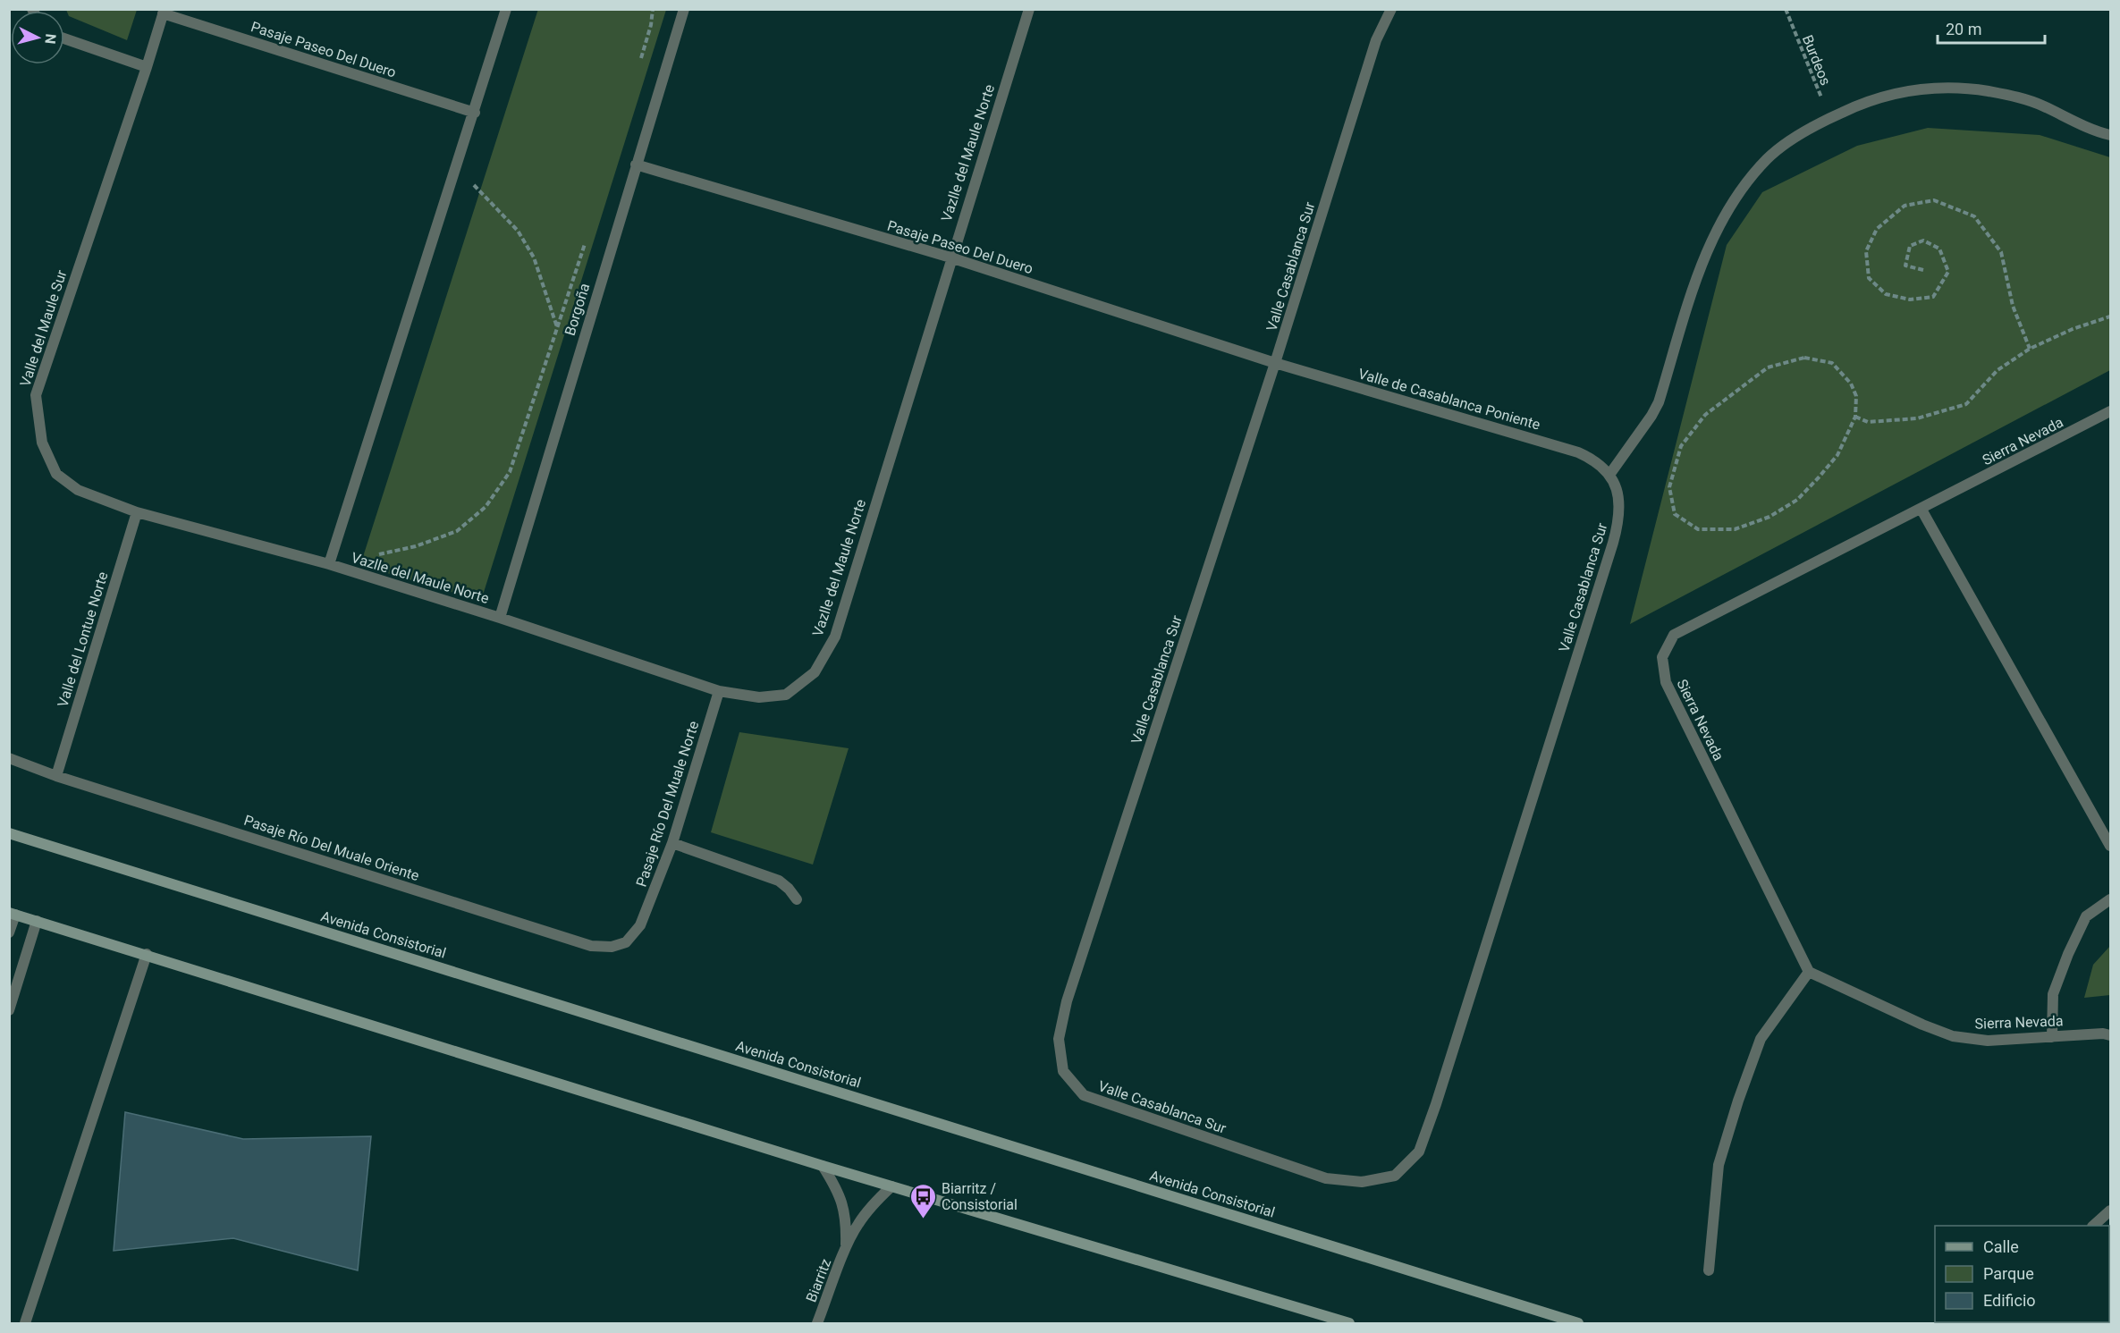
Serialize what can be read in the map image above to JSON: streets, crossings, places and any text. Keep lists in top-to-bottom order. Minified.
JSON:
{"streets":{"main road":["Avenida Consistorial"],"street":["Pasaje Paseo Del Duero","Vazlle del Maule Norte","Valle Casablanca Sur","Borgoña","Valle del Maule Sur","Valle de Casablanca Poniente","Sierra Nevada","Valle del Lontue Norte","Pasaje Río Del Muale Norte","Pasaje Río Del Muale Oriente","Biarritz"],"path":["Burdeos"]},"crossings":[["Pasaje Paseo Del Duero","Vazlle del Maule Norte"],["Pasaje Paseo Del Duero","Valle Casablanca Sur"],["Pasaje Paseo Del Duero","Borgoña"],["Pasaje Paseo Del Duero","Valle del Maule Sur"],["Pasaje Paseo Del Duero","Valle de Casablanca Poniente"],["Vazlle del Maule Norte","Borgoña"],["Vazlle del Maule Norte","Valle del Maule Sur"],["Vazlle del Maule Norte","Pasaje Río Del Muale Norte"],["Valle Casablanca Sur","Valle de Casablanca Poniente"],["Valle del Maule Sur","Valle del Lontue Norte"],["Valle del Lontue Norte","Pasaje Río Del Muale Oriente"],["Pasaje Río Del Muale Norte","Pasaje Río Del Muale Oriente"]],"places":{"bus stop":["Biarritz / Consistorial"]},"legend":["Calle","Parque","Edificio"],"scale_bar":"20 m","north":"right"}
